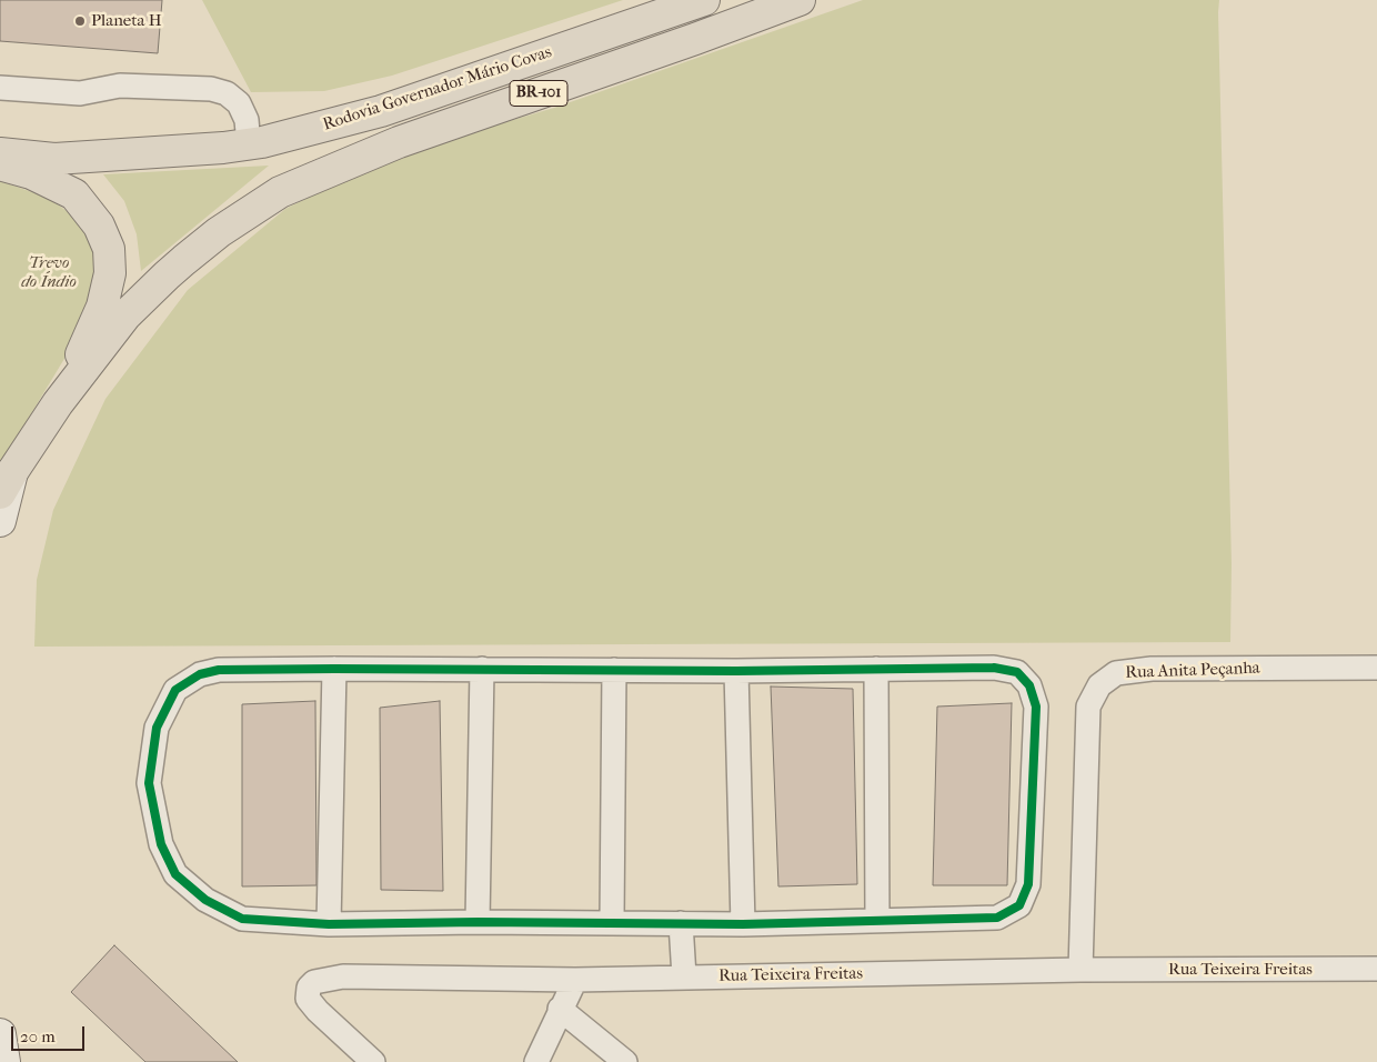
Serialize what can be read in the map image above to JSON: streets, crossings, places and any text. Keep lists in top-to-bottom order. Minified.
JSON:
{"streets":{"highway":["Rodovia Governador Mário Covas","BR-101"],"street":["Rua Anita Peçanha","Rua Teixeira Freitas"]},"crossings":[["Rua Anita Peçanha","Rua Teixeira Freitas"]],"parks":["Trevo do Índio"],"places":["Planeta H"],"scale_bar":"20 m"}
